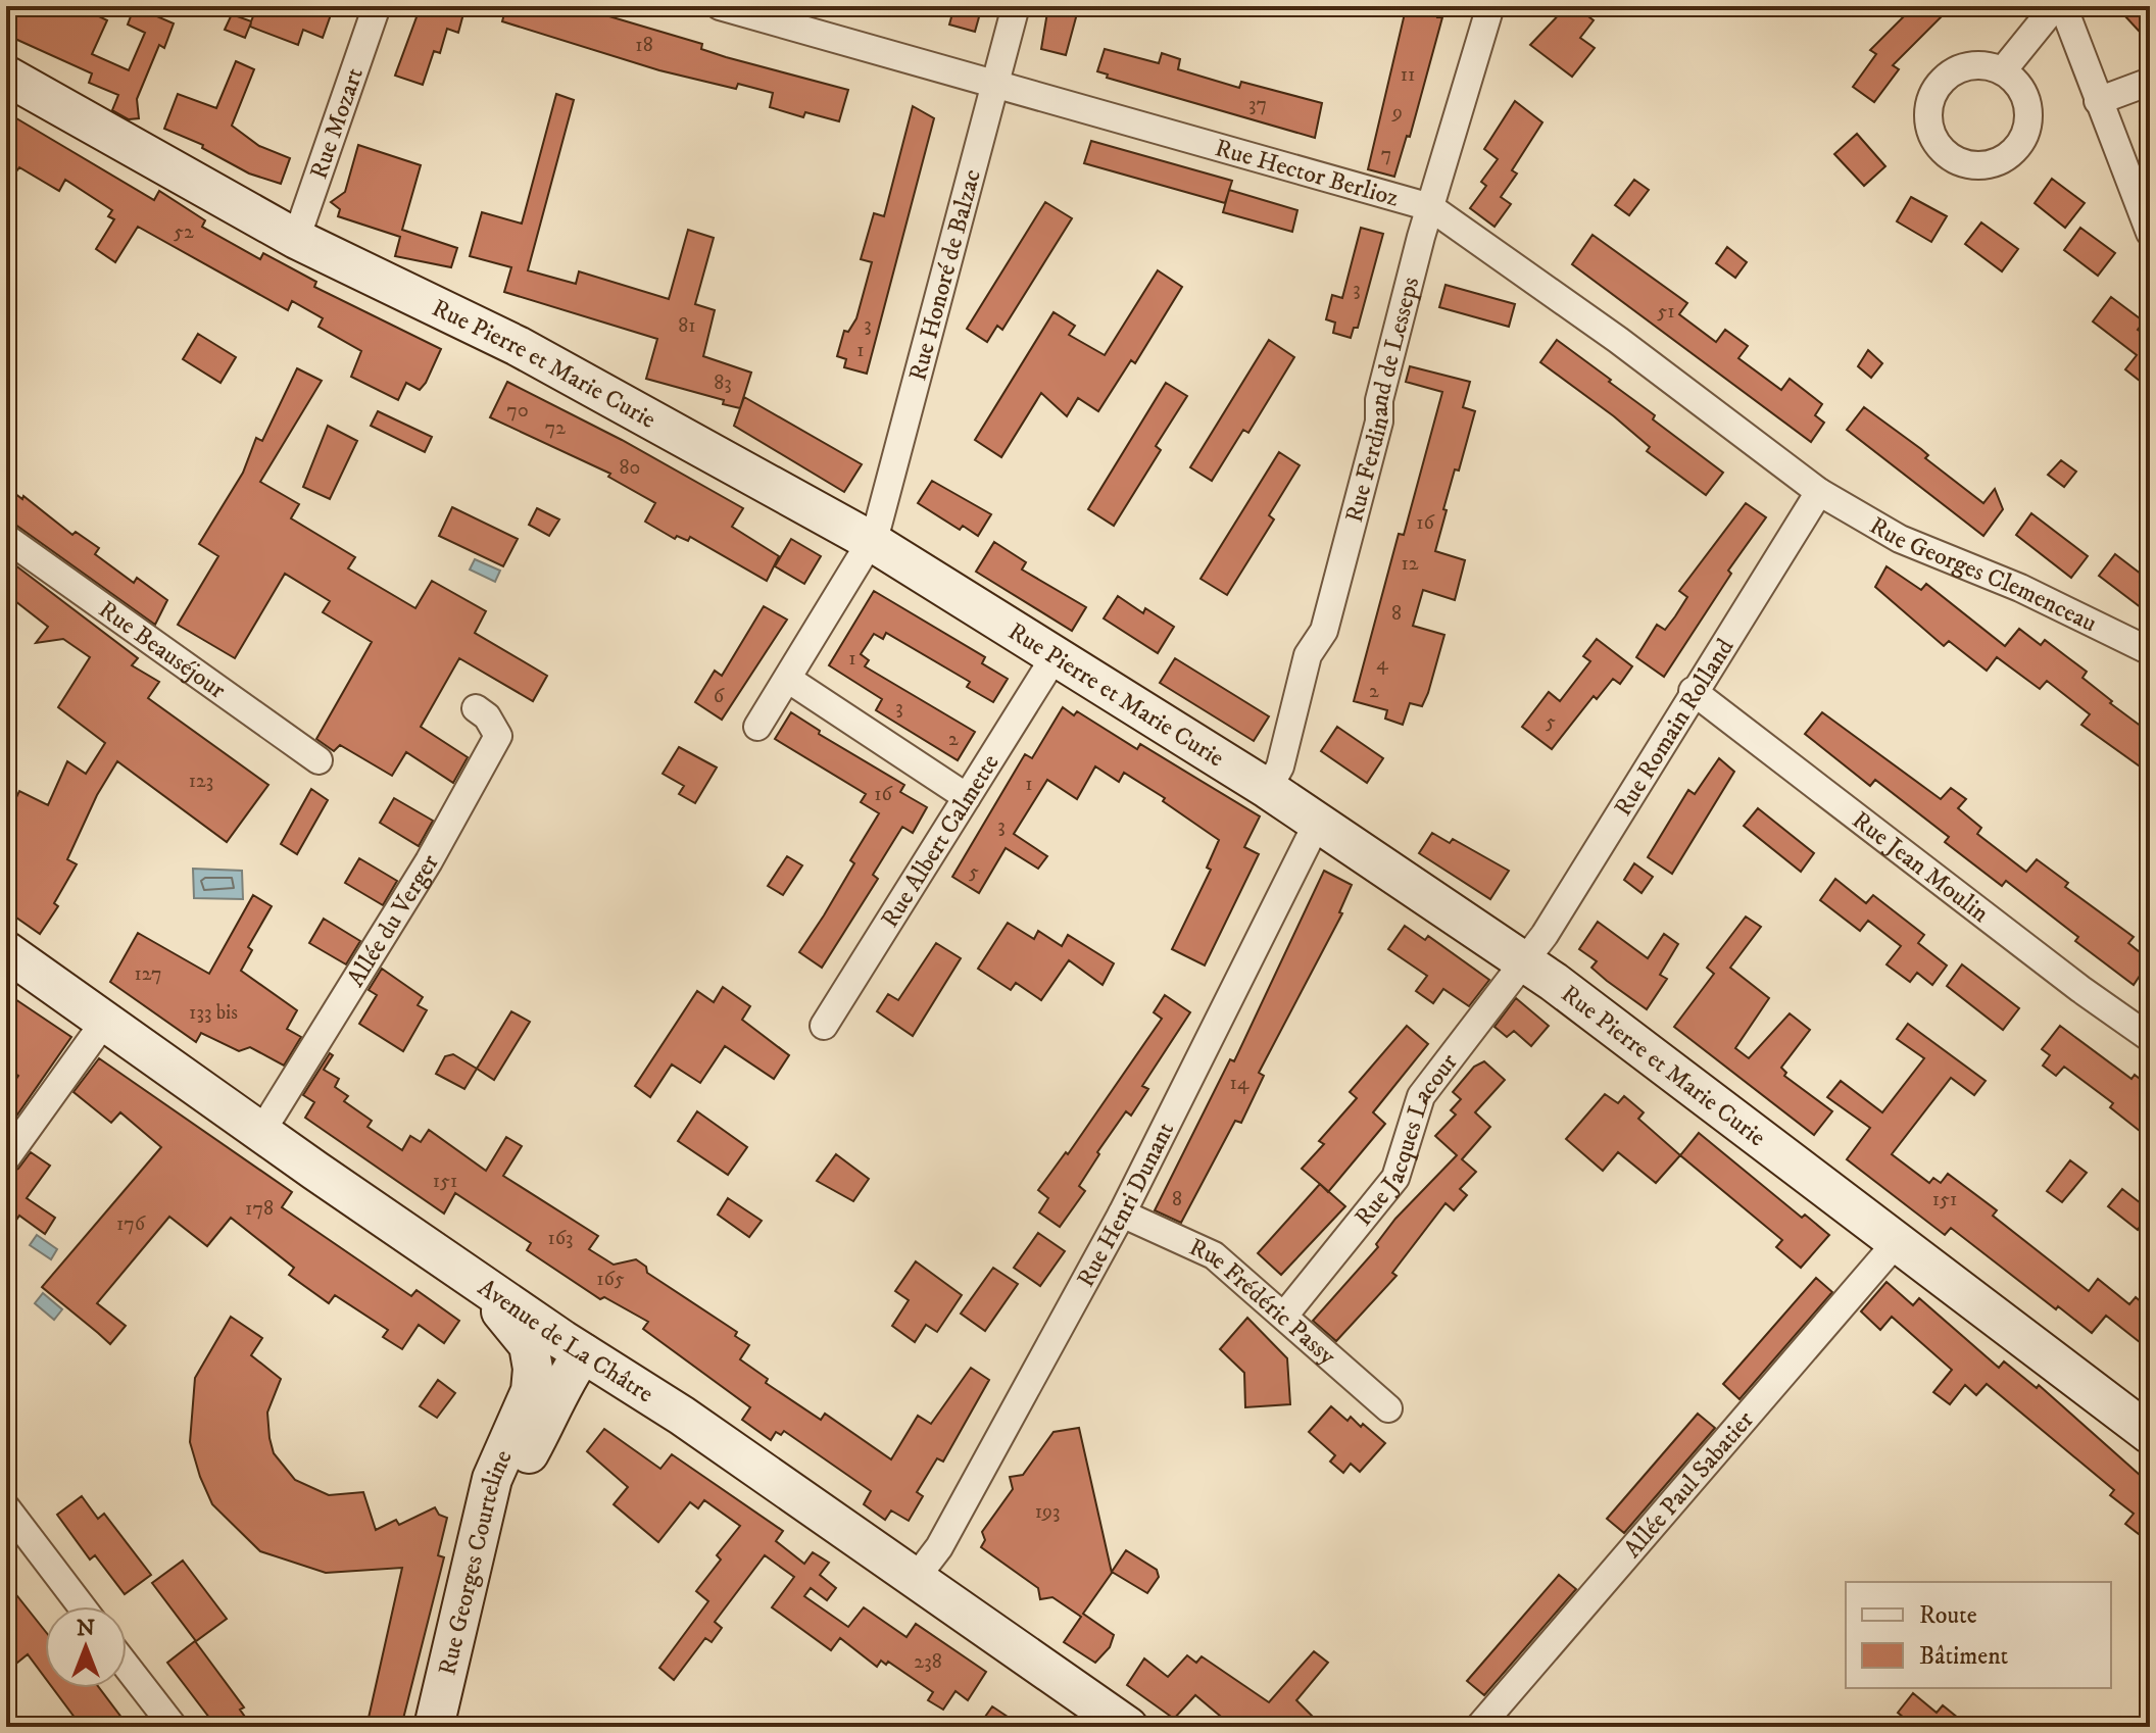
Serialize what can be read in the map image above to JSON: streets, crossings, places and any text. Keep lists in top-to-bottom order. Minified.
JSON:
{"streets":{"street":["Rue Mozart","Rue Hector Berlioz","Rue Honoré de Balzac","Rue Pierre et Marie Curie","Rue Ferdinand de Lesseps","Rue Georges Clemenceau","Rue Beauséjour","Rue Romain Rolland","Rue Albert Calmette","Rue Jean Moulin","Allée du Verger","Rue Jacques Lacour","Rue Henri Dunant","Rue Frédéric Passy","Avenue de La Châtre","Allée Paul Sabatier","Rue Georges Courteline"]},"crossings":[["Rue Mozart","Rue Pierre et Marie Curie"],["Rue Hector Berlioz","Rue Honoré de Balzac"],["Rue Hector Berlioz","Rue Ferdinand de Lesseps"],["Rue Hector Berlioz","Rue Georges Clemenceau"],["Rue Hector Berlioz","Rue Romain Rolland"],["Rue Honoré de Balzac","Rue Pierre et Marie Curie"],["Rue Pierre et Marie Curie","Rue Ferdinand de Lesseps"],["Rue Pierre et Marie Curie","Rue Romain Rolland"],["Rue Pierre et Marie Curie","Rue Albert Calmette"],["Rue Pierre et Marie Curie","Rue Jacques Lacour"],["Rue Pierre et Marie Curie","Rue Henri Dunant"],["Rue Pierre et Marie Curie","Allée Paul Sabatier"],["Rue Georges Clemenceau","Rue Romain Rolland"],["Rue Romain Rolland","Rue Jean Moulin"],["Rue Romain Rolland","Rue Jacques Lacour"],["Allée du Verger","Avenue de La Châtre"],["Rue Jacques Lacour","Rue Frédéric Passy"],["Rue Henri Dunant","Rue Frédéric Passy"],["Rue Henri Dunant","Avenue de La Châtre"],["Avenue de La Châtre","Rue Georges Courteline"]],"house_numbers":["18","11","37","9","7","52","3","51","3","81","1","83","70","72","80","16","12","8","1","4","2","6","3","5","2","123","1","16","3","5","127","133 bis","14","151","8","151","178","176","163","165","193","238"],"legend":["Route","Bâtiment"],"north":"top"}
